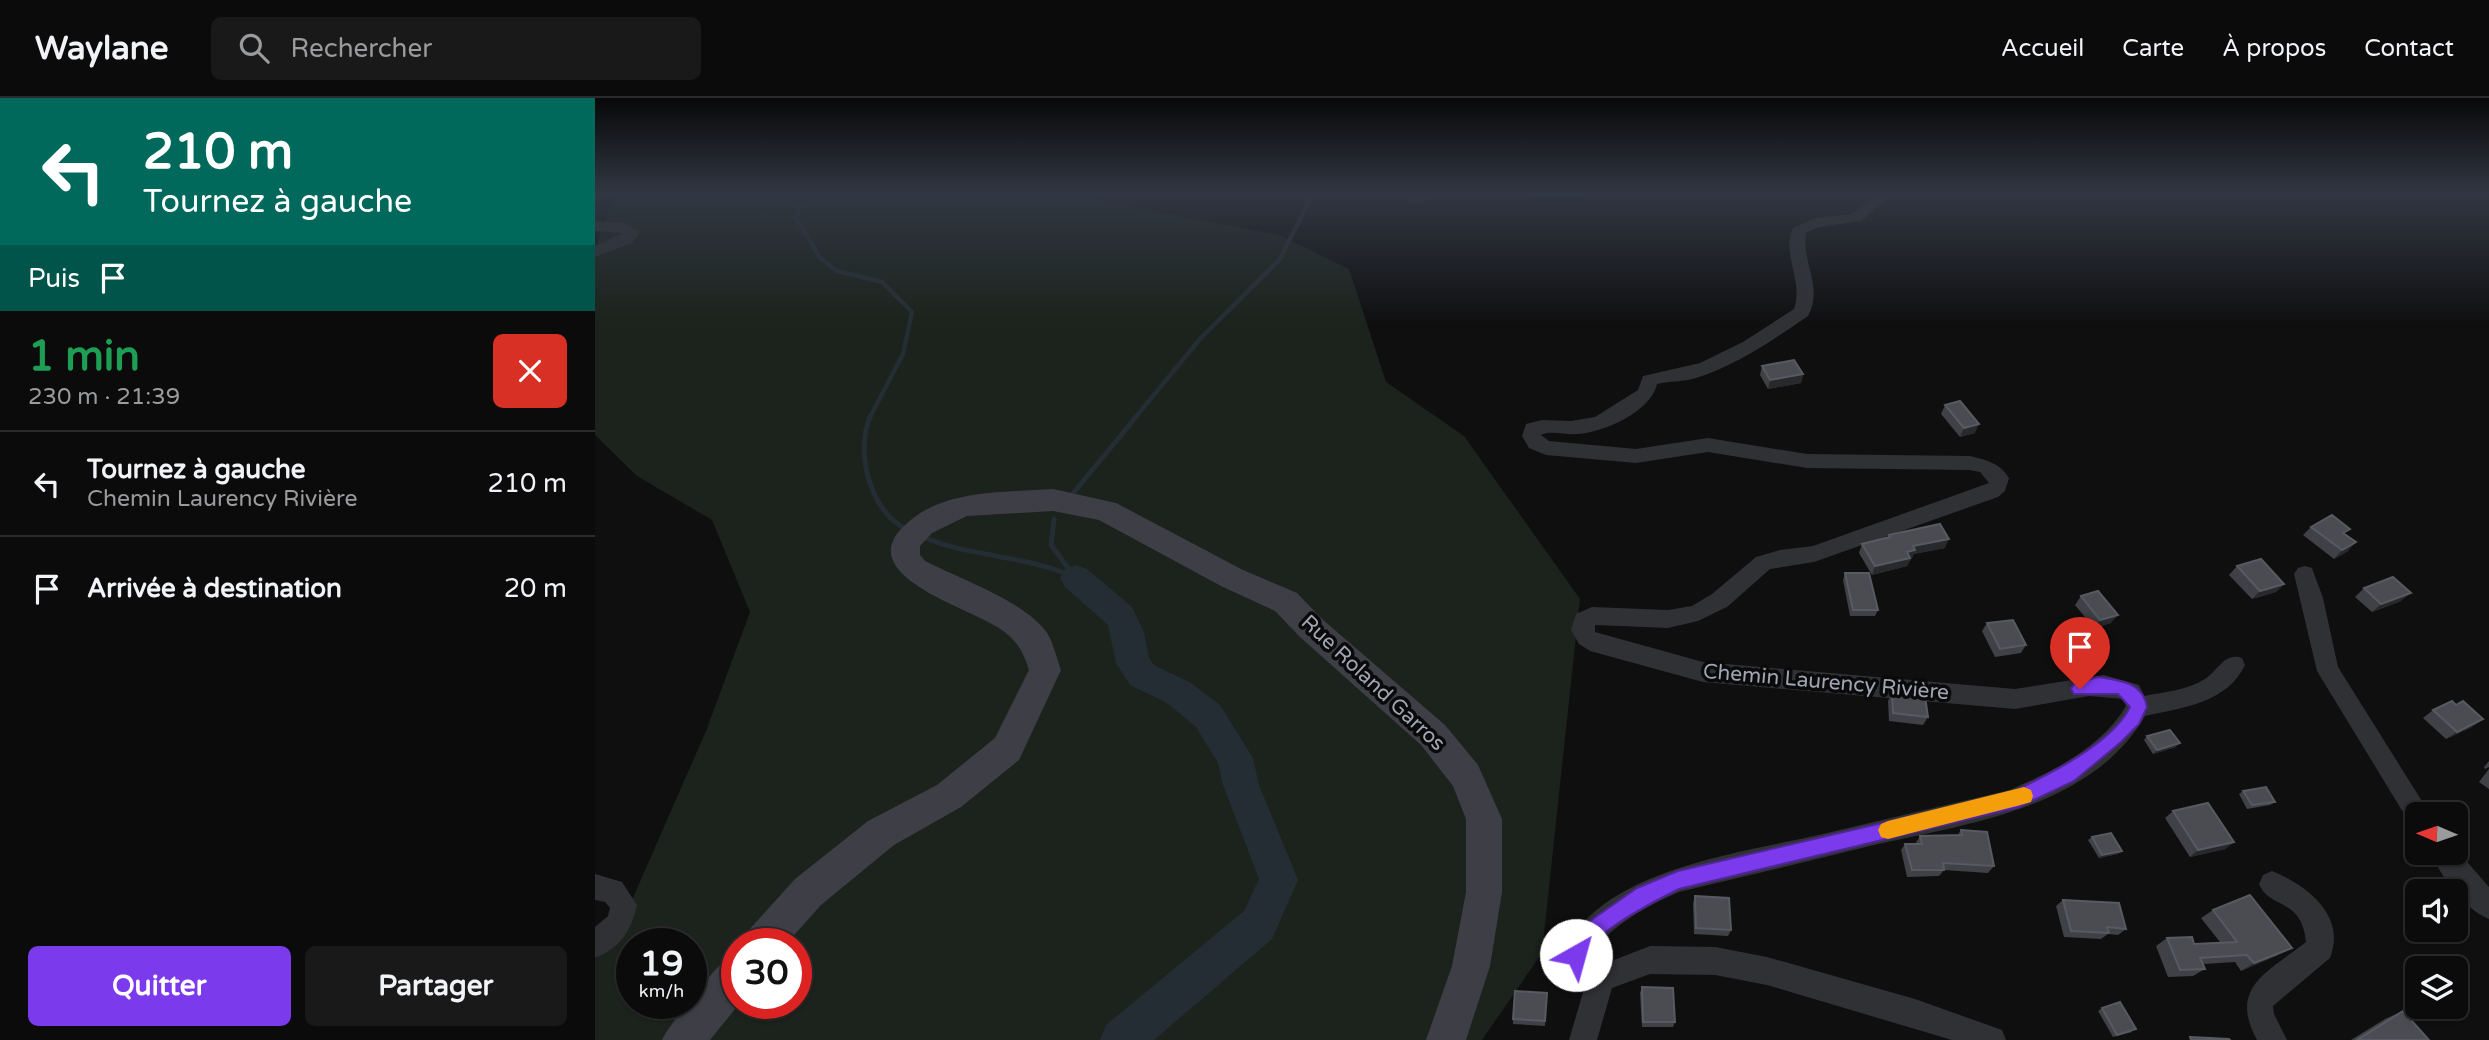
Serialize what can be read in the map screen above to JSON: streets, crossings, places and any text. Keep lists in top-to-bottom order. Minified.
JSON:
{"streets":{"main road":["Rue Roland Garros"],"street":["Chemin Laurency Rivière"]},"north":"left","page":{"header":"Waylane","search":"Rechercher","nav":["Accueil","Carte","À propos","Contact"],"turn":["210 m","Tournez à gauche"],"then":"Puis","heading":["1 min","230 m · 21:39"],"list":[{"name":"Tournez à gauche","note":"Chemin Laurency Rivière","value":"210 m"},{"name":"Arrivée à destination","value":"20 m"}],"speed":"19 km/h","limit":"30","buttons":["Quitter","Partager"]}}
